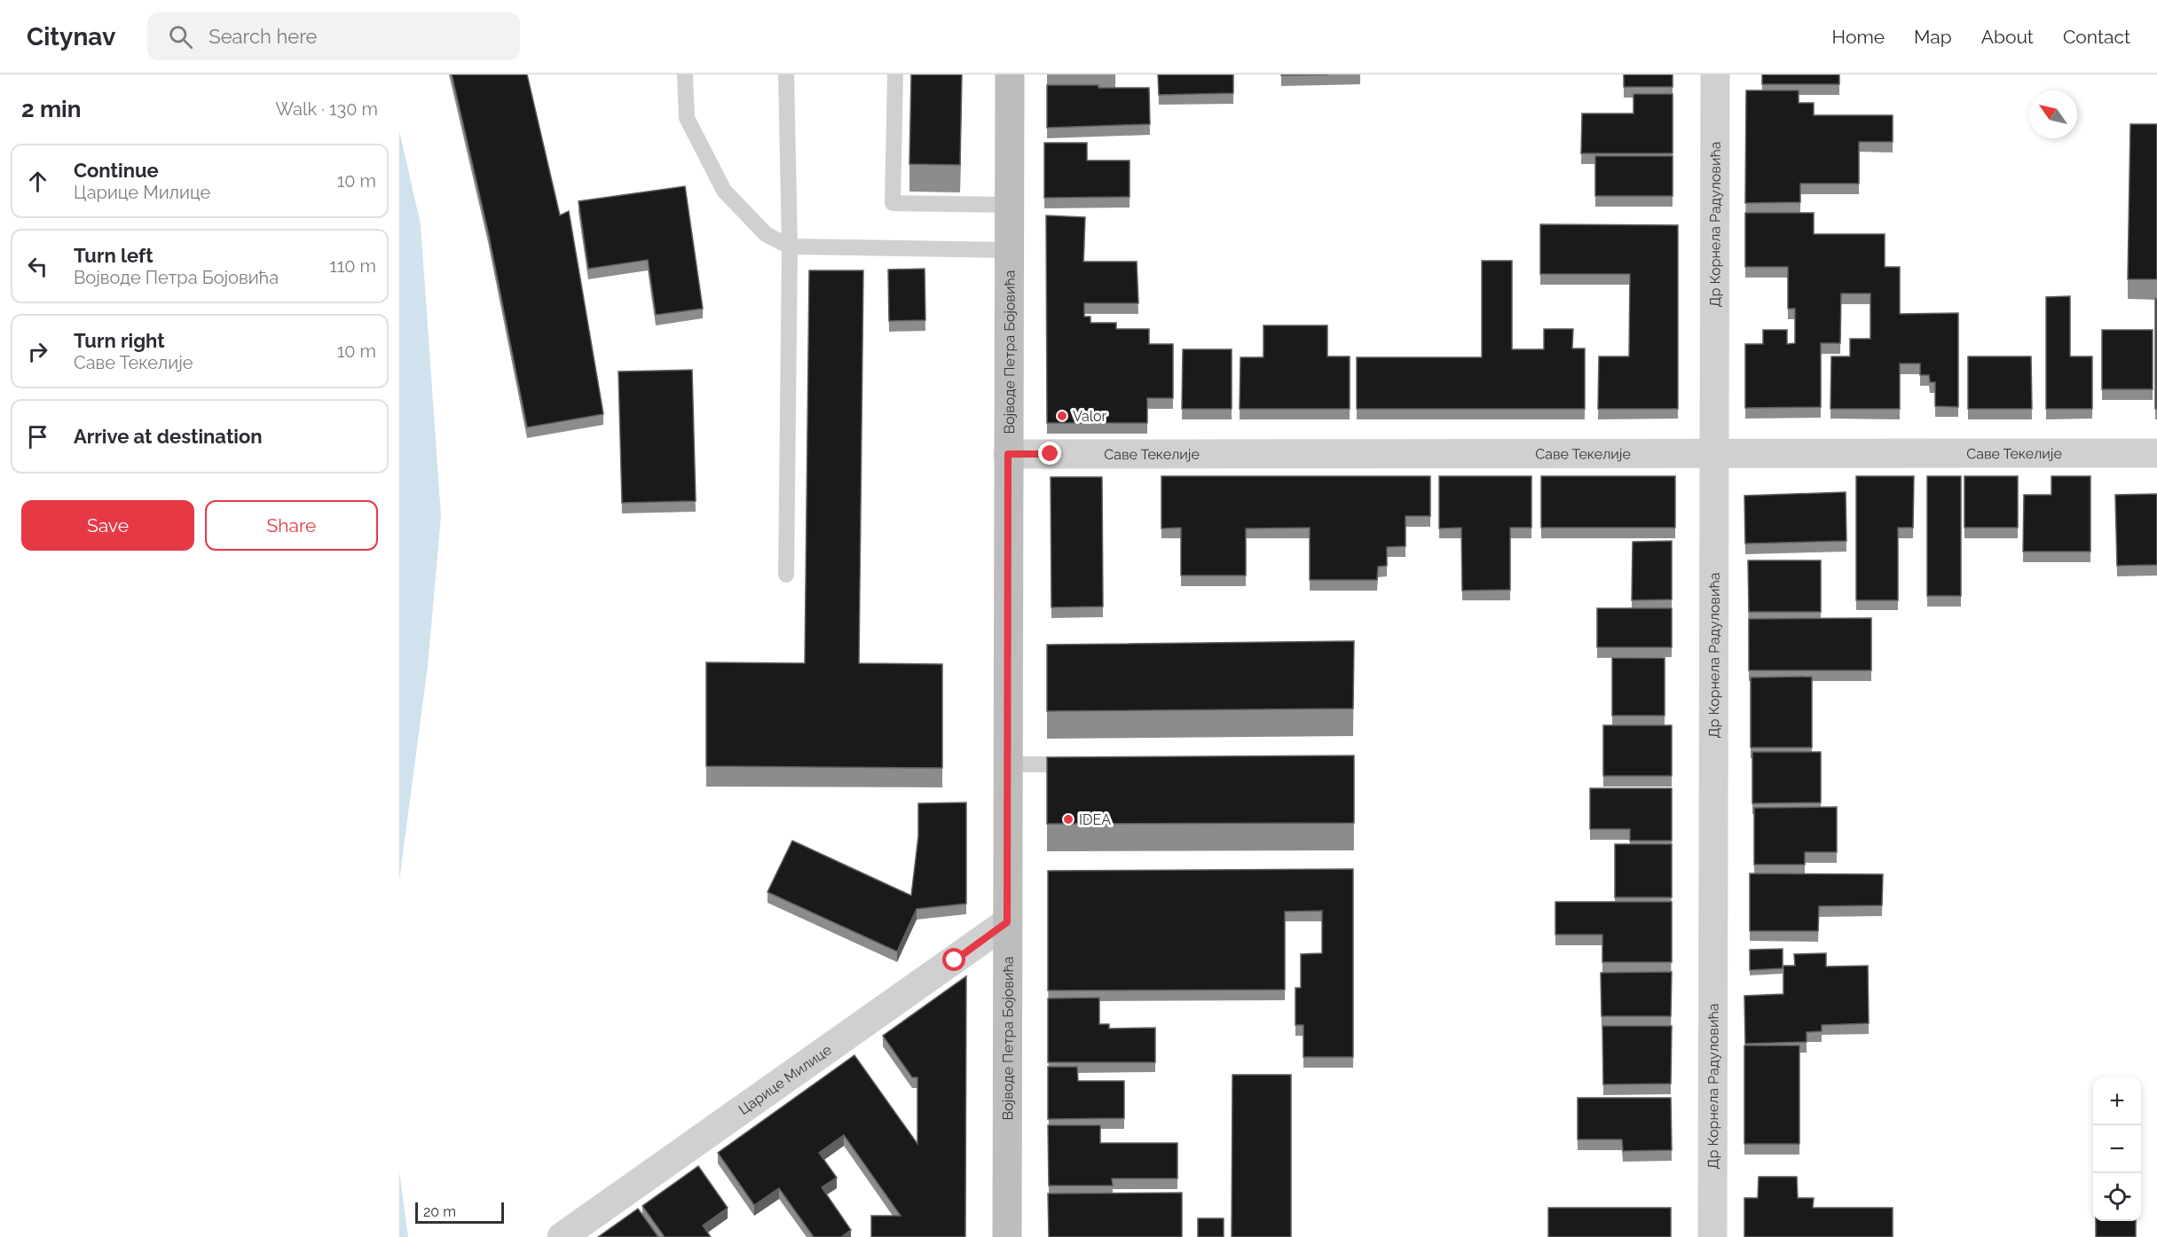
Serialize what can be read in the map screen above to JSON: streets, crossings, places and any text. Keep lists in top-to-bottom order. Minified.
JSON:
{"streets":{"street":["Др Корнела Радуловића","Војводе Петра Бојовића","Саве Текелије","Царице Милице"]},"crossings":[["Др Корнела Радуловића","Саве Текелије"],["Војводе Петра Бојовића","Саве Текелије"],["Војводе Петра Бојовића","Царице Милице"]],"places":["Valor","IDEA"],"scale_bar":"20 m","north":"top left","page":{"header":"Citynav","search":"Search here","nav":["Home","Map","About","Contact"],"heading":["2 min","Walk · 130 m"],"list":[["Continue","Царице Милице","10 m"],["Turn left","Војводе Петра Бојовића","110 m"],["Turn right","Саве Текелије","10 m"],"Arrive at destination"],"buttons":["Save","Share"],"map_buttons":["+","−"],"scale":"20 m"}}
